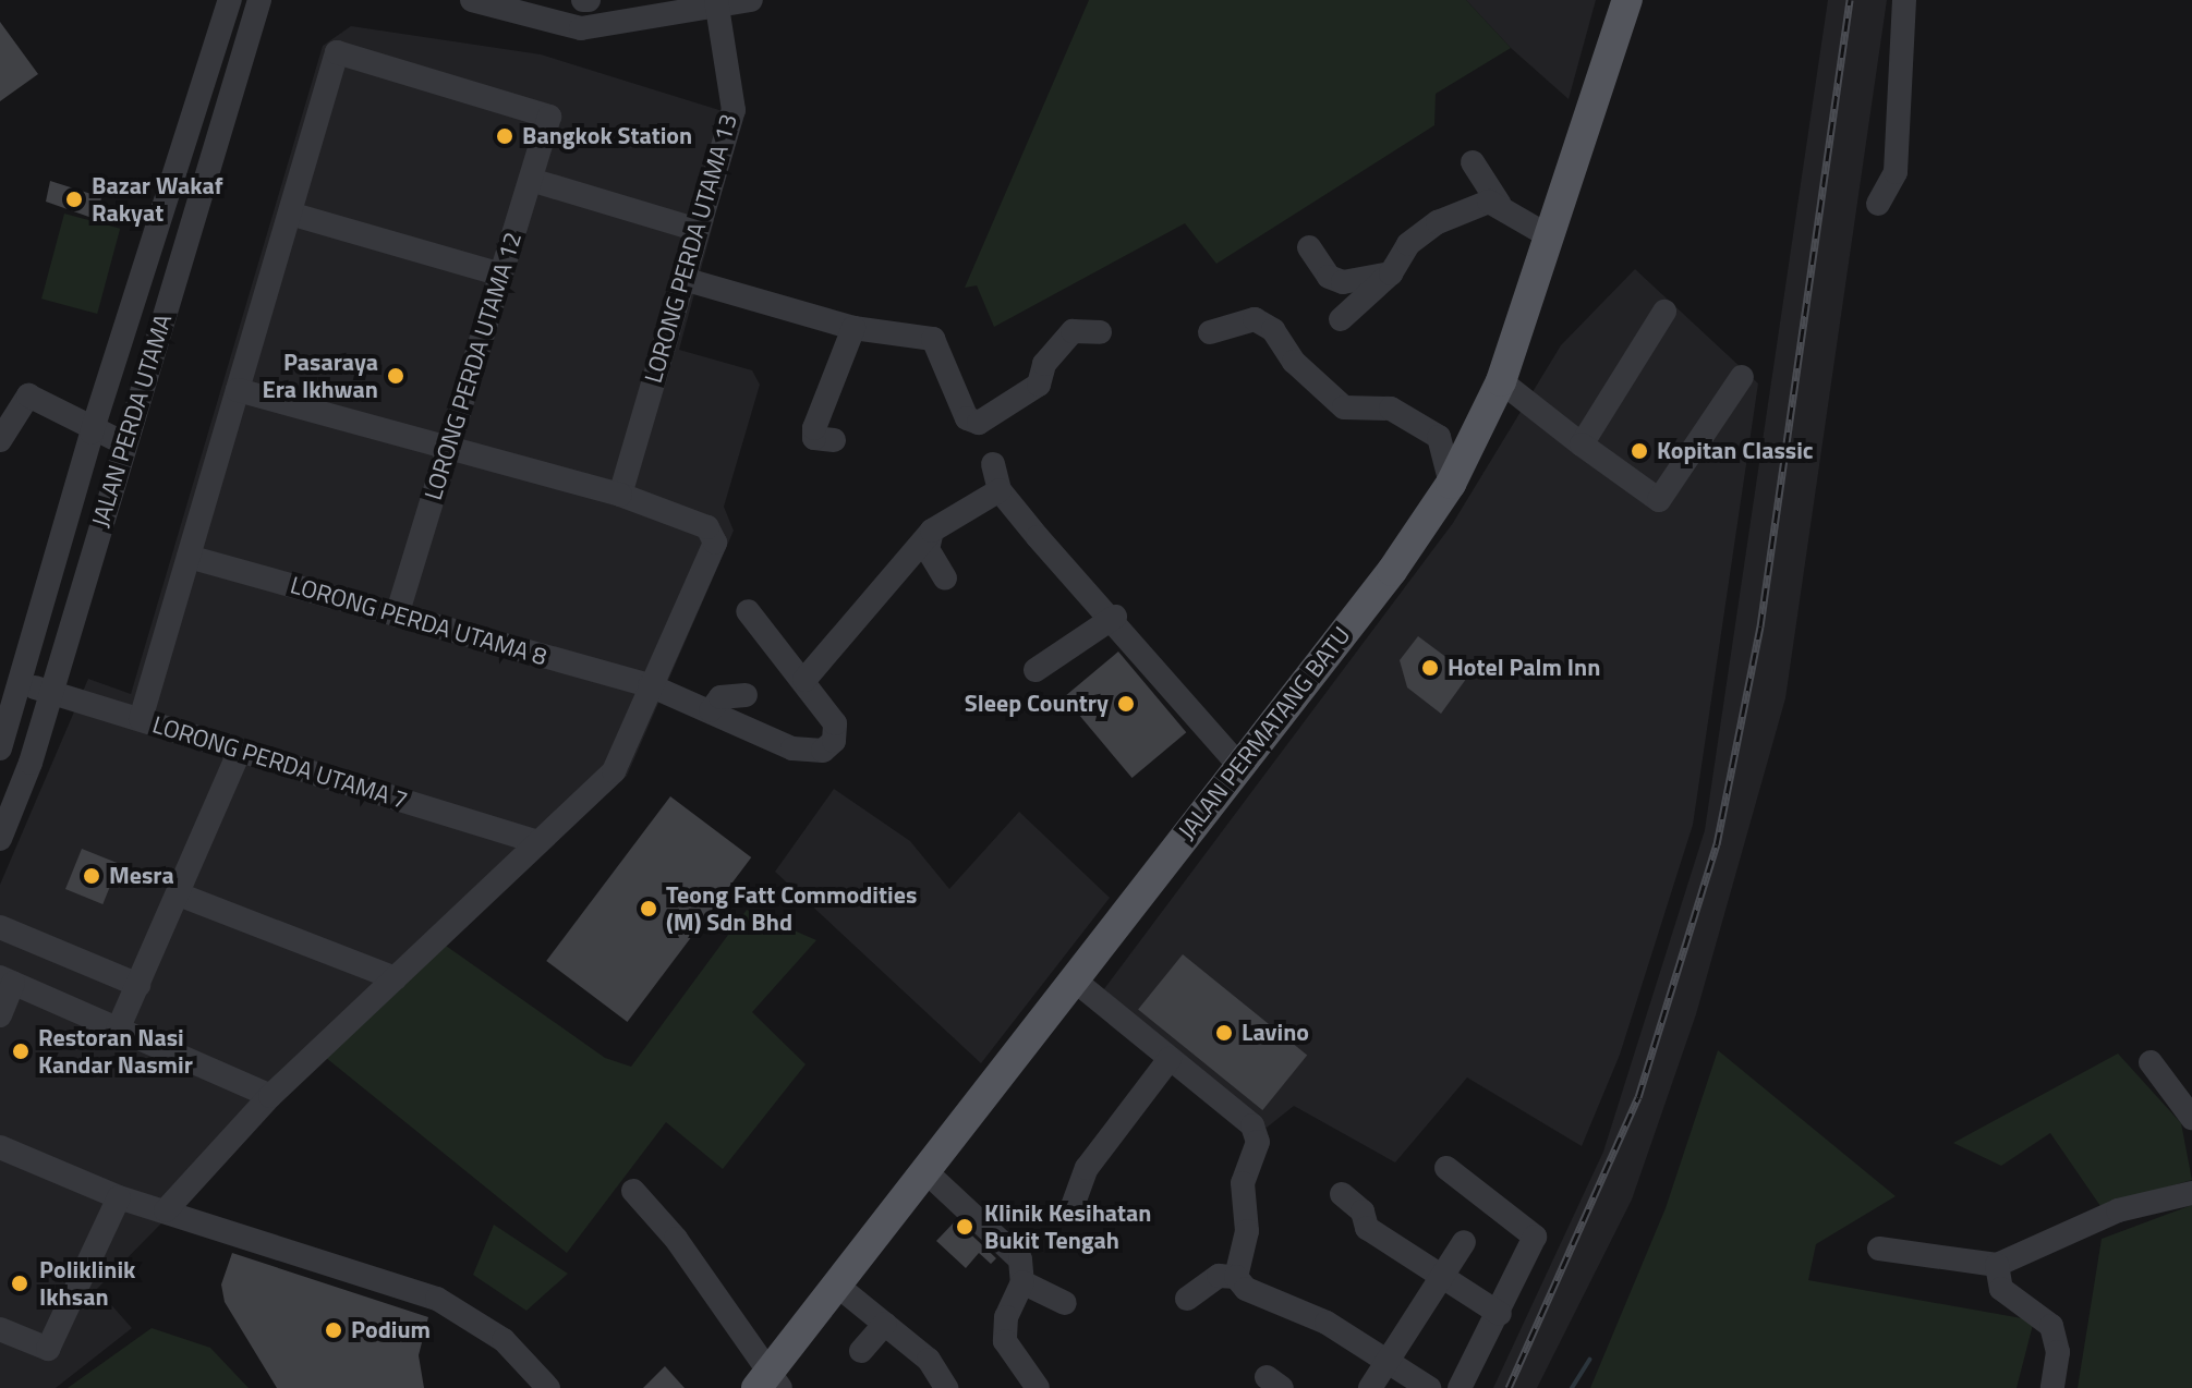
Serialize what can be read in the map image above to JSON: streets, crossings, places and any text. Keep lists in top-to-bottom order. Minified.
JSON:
{"streets":{"main road":["JALAN PERMATANG BATU"],"street":["LORONG PERDA UTAMA 13","LORONG PERDA UTAMA 12","JALAN PERDA UTAMA","LORONG PERDA UTAMA 8","LORONG PERDA UTAMA 7"]},"crossings":[["LORONG PERDA UTAMA 12","LORONG PERDA UTAMA 8"],["JALAN PERDA UTAMA","LORONG PERDA UTAMA 7"]],"places":["Bangkok Station","Bazar Wakaf Rakyat","Pasaraya Era Ikhwan","Kopitan Classic","Hotel Palm Inn","Sleep Country","Mesra","Teong Fatt Commodities (M) Sdn Bhd","Lavino","Restoran Nasi Kandar Nasmir","Klinik Kesihatan Bukit Tengah","Poliklinik Ikhsan","Podium"]}
